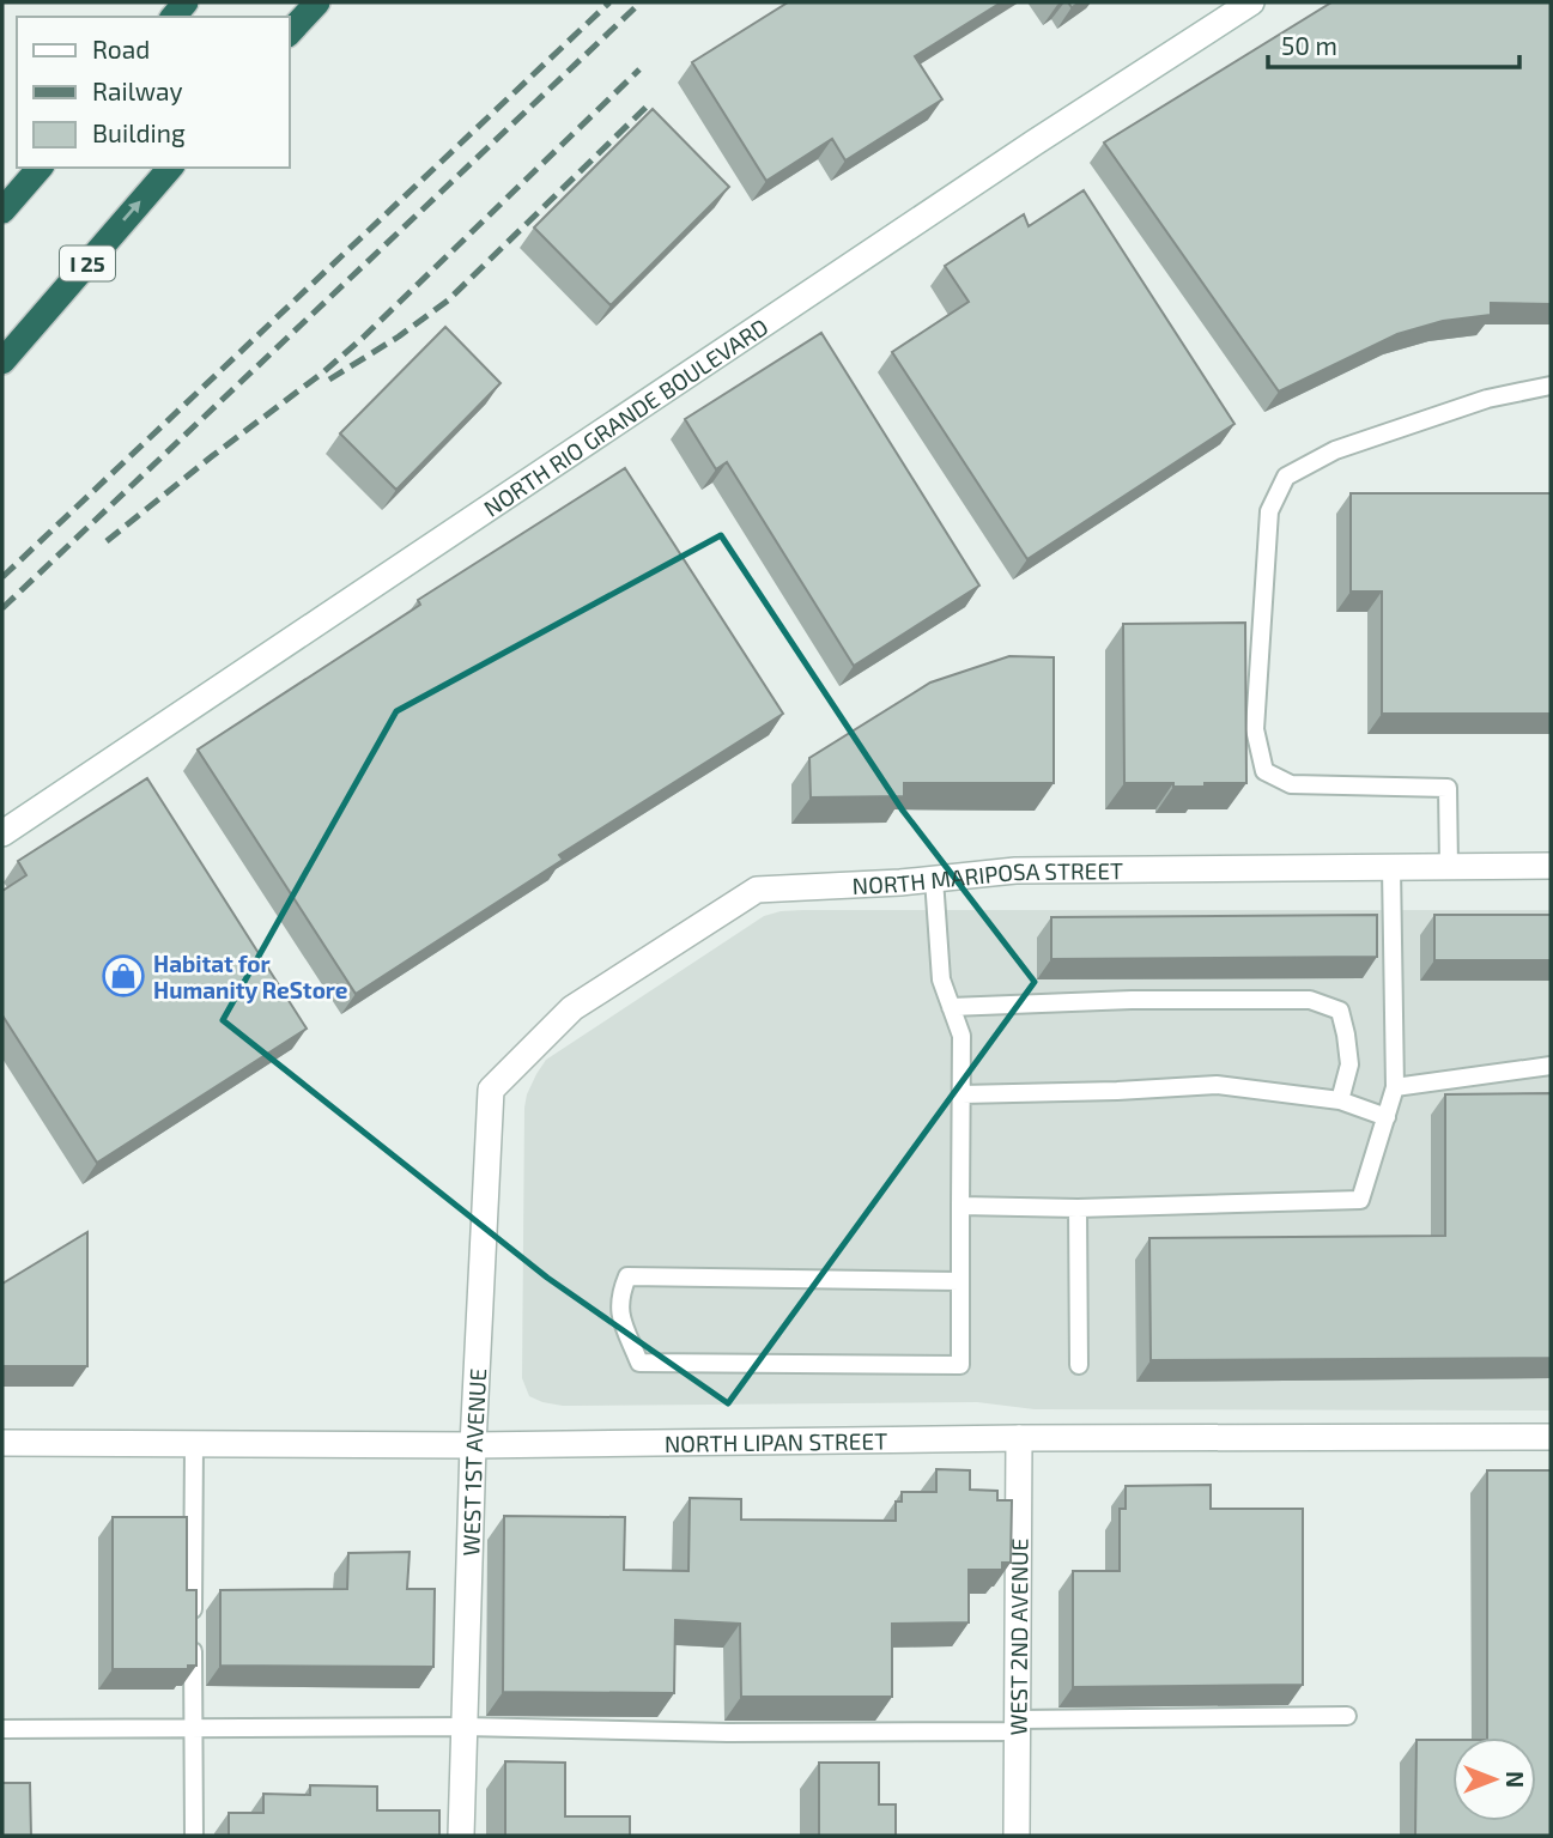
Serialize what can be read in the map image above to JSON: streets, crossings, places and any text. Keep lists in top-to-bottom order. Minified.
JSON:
{"streets":{"highway":["I 25"],"street":["NORTH RIO GRANDE BOULEVARD","NORTH MARIPOSA STREET","NORTH LIPAN STREET","WEST 1ST AVENUE","WEST 2ND AVENUE"]},"crossings":[["NORTH MARIPOSA STREET","WEST 1ST AVENUE"],["NORTH LIPAN STREET","WEST 1ST AVENUE"],["NORTH LIPAN STREET","WEST 2ND AVENUE"]],"places":{"shop":["Habitat for Humanity ReStore"]},"legend":["Road","Railway","Building"],"scale_bar":"50 m","north":"right"}
